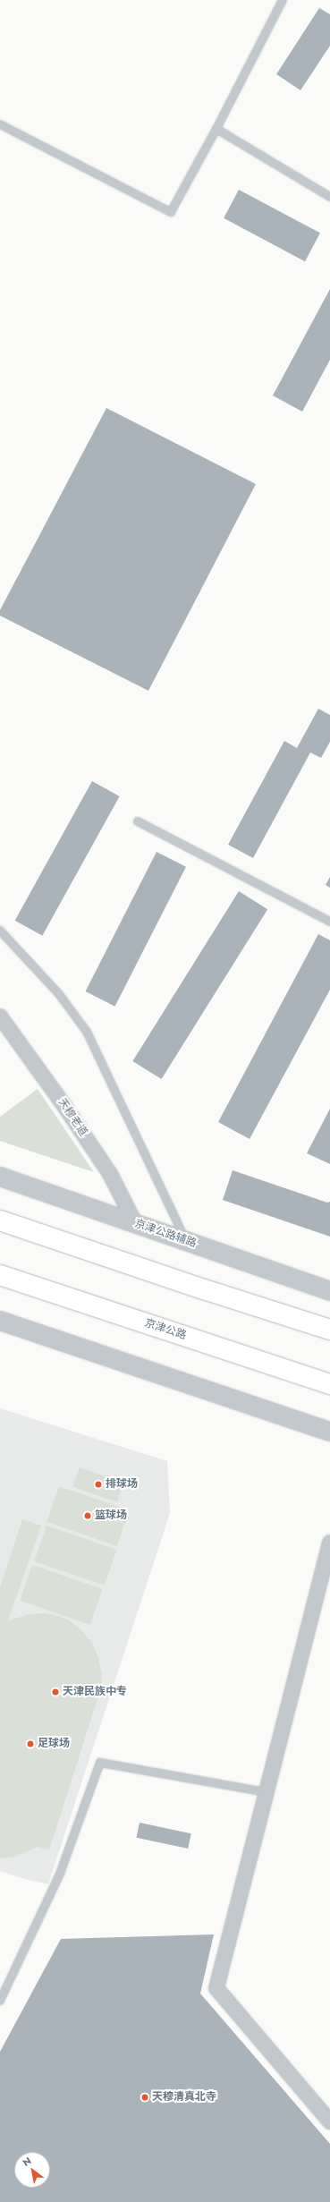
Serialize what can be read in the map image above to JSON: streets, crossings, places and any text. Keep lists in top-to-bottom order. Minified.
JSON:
{"streets":{"highway":["京津公路"],"street":["天穆老道","京津公路辅路"]},"crossings":[["天穆老道","京津公路辅路"]],"places":["排球场","篮球场","天津民族中专","足球场","天穆清真北寺"],"north":"top left"}
